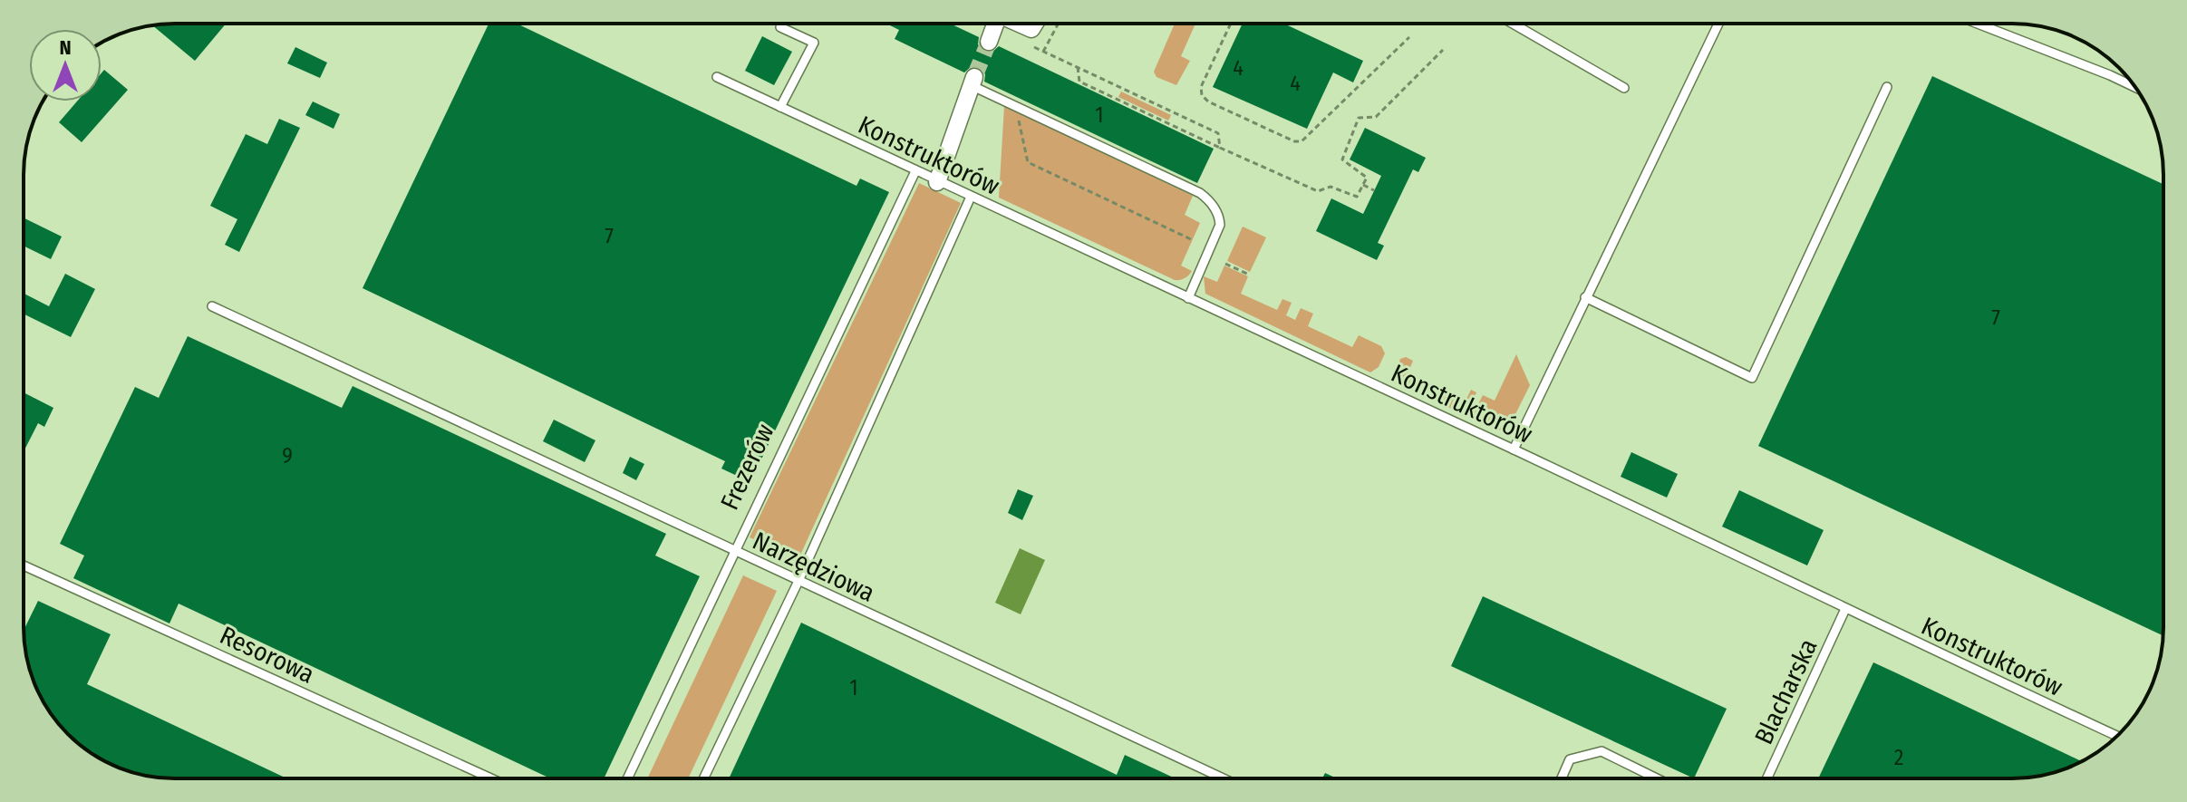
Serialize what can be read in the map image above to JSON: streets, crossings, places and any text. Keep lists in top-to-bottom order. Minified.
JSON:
{"streets":{"lane":["Konstruktorów","Frezerów","Narzędziowa","Resorowa","Blacharska"]},"crossings":[["Konstruktorów","Frezerów"],["Konstruktorów","Blacharska"],["Frezerów","Narzędziowa"]],"house_numbers":["4","4","1","7","7","9","1","2"],"north":"top"}
